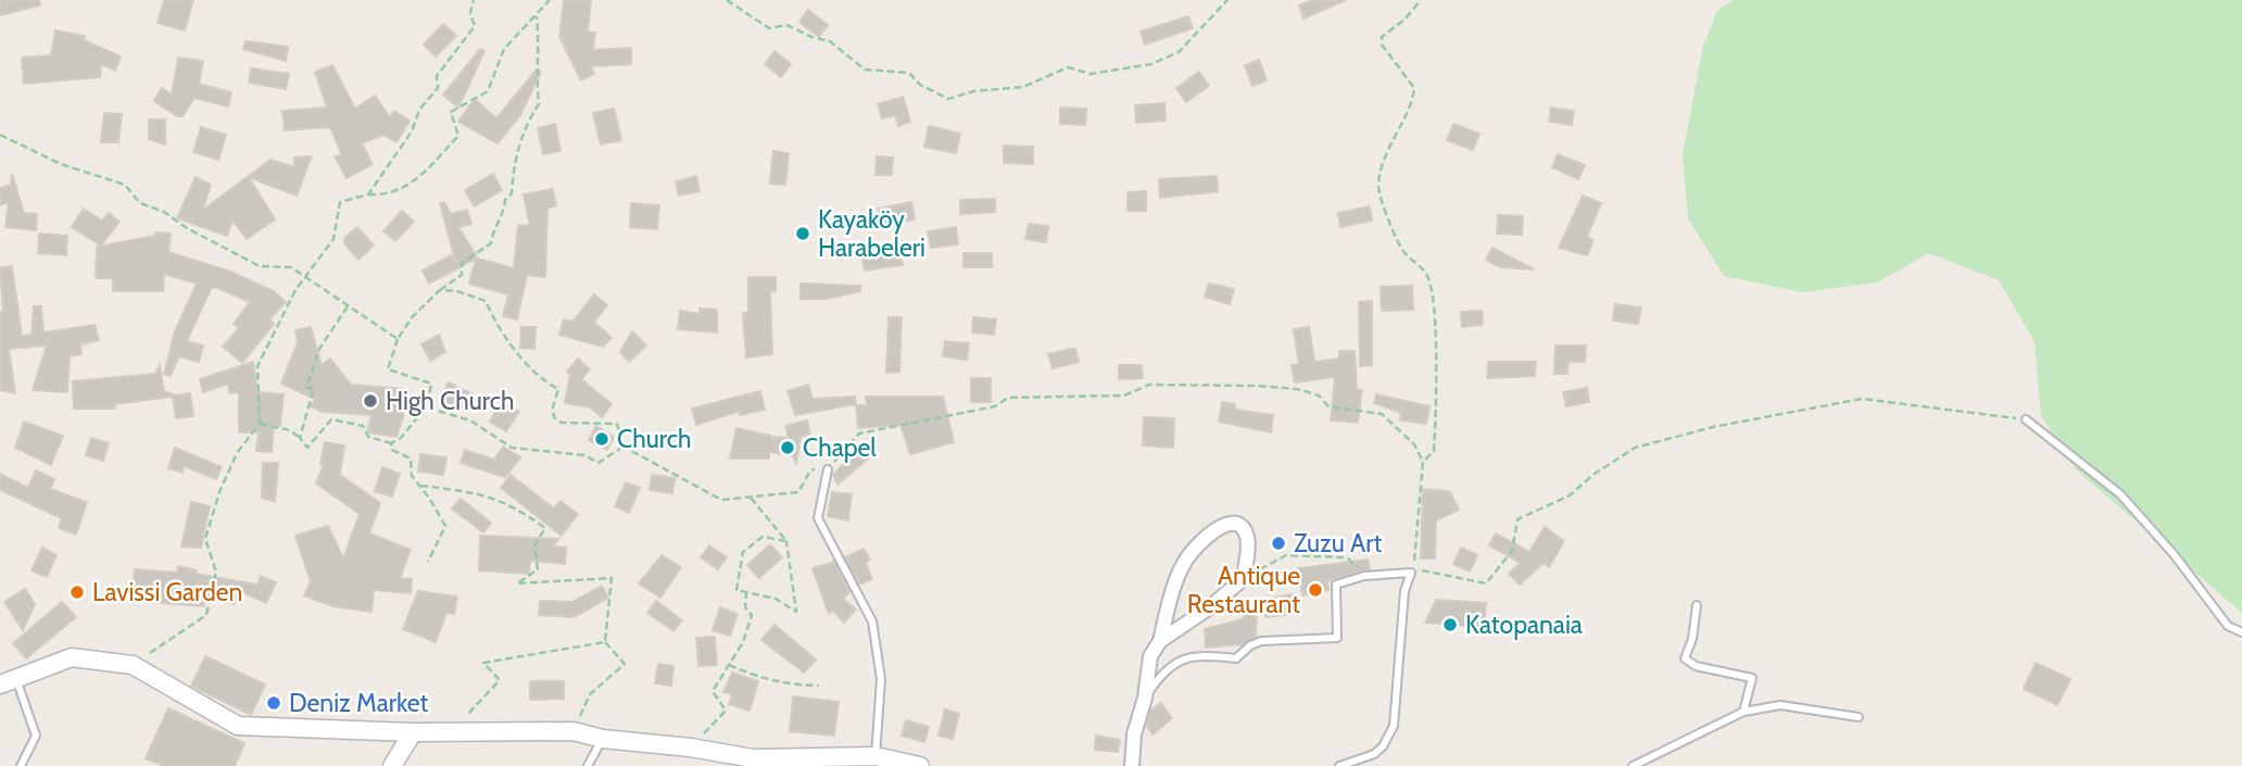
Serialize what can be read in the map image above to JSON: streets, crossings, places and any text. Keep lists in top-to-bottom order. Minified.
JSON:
{"places":["Kayaköy Harabeleri","High Church","Church","Chapel","Zuzu Art","Antique Restaurant","Lavissi Garden","Katopanaia","Deniz Market"]}
